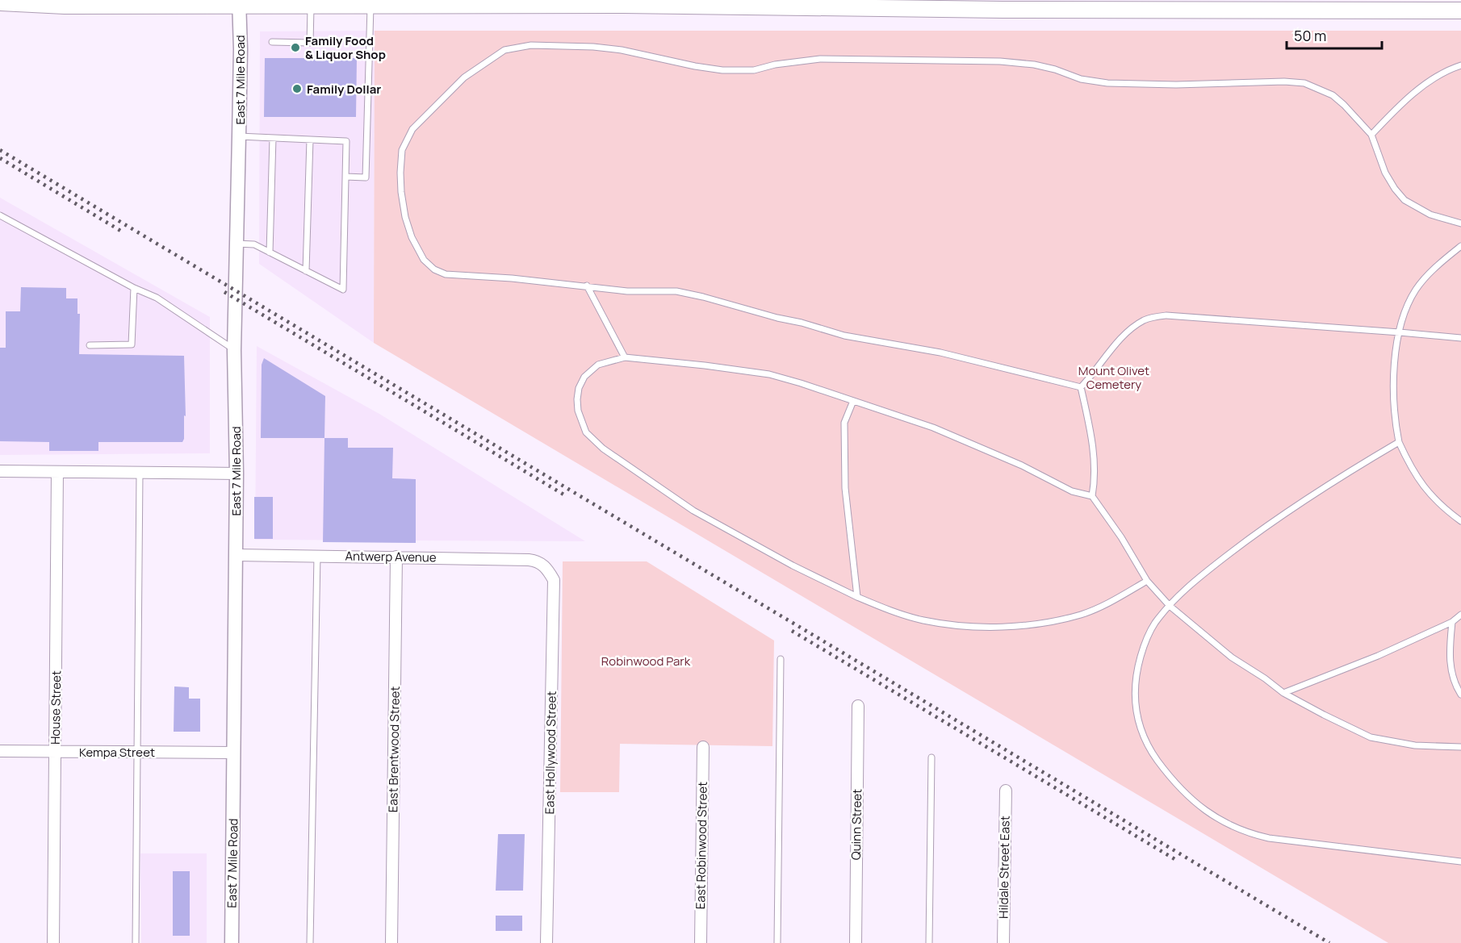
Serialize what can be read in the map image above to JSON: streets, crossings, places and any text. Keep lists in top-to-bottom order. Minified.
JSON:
{"streets":{"street":["East 7 Mile Road","Antwerp Avenue","House Street","East Brentwood Street","Kempa Street","East Hollywood Street","Quinn Street","East Robinwood Street","Hildale Street East"]},"crossings":[["East 7 Mile Road","Antwerp Avenue"],["East 7 Mile Road","Kempa Street"],["Antwerp Avenue","East Brentwood Street"],["Antwerp Avenue","East Hollywood Street"],["House Street","Kempa Street"]],"parks":["Mount Olivet Cemetery","Robinwood Park"],"places":["Family Food & Liquor Shop","Family Dollar"],"scale_bar":"50 m"}
